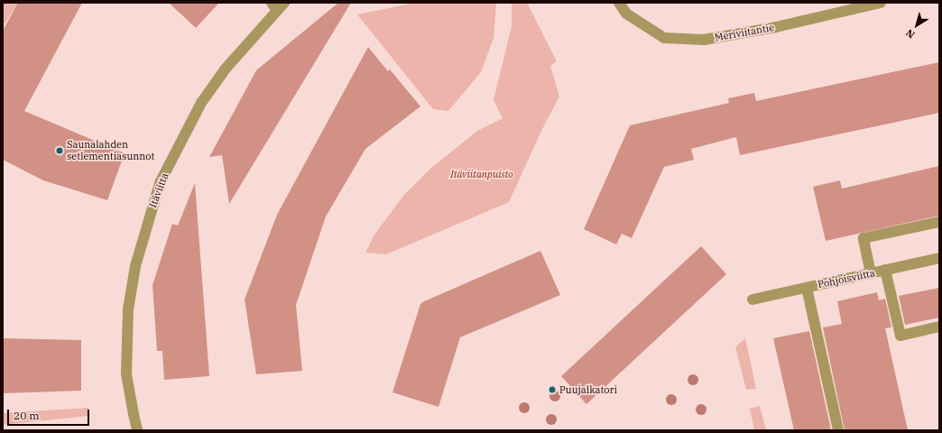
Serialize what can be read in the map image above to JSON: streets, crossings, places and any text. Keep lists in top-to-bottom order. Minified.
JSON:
{"streets":{"street":["Meriviitantie","Itäviitta","Pohjoisviitta"]},"parks":["Itäviitanpuisto"],"places":["Saunalahden setlementiasunnot","Puujalkatori"],"scale_bar":"20 m","north":"bottom left"}
